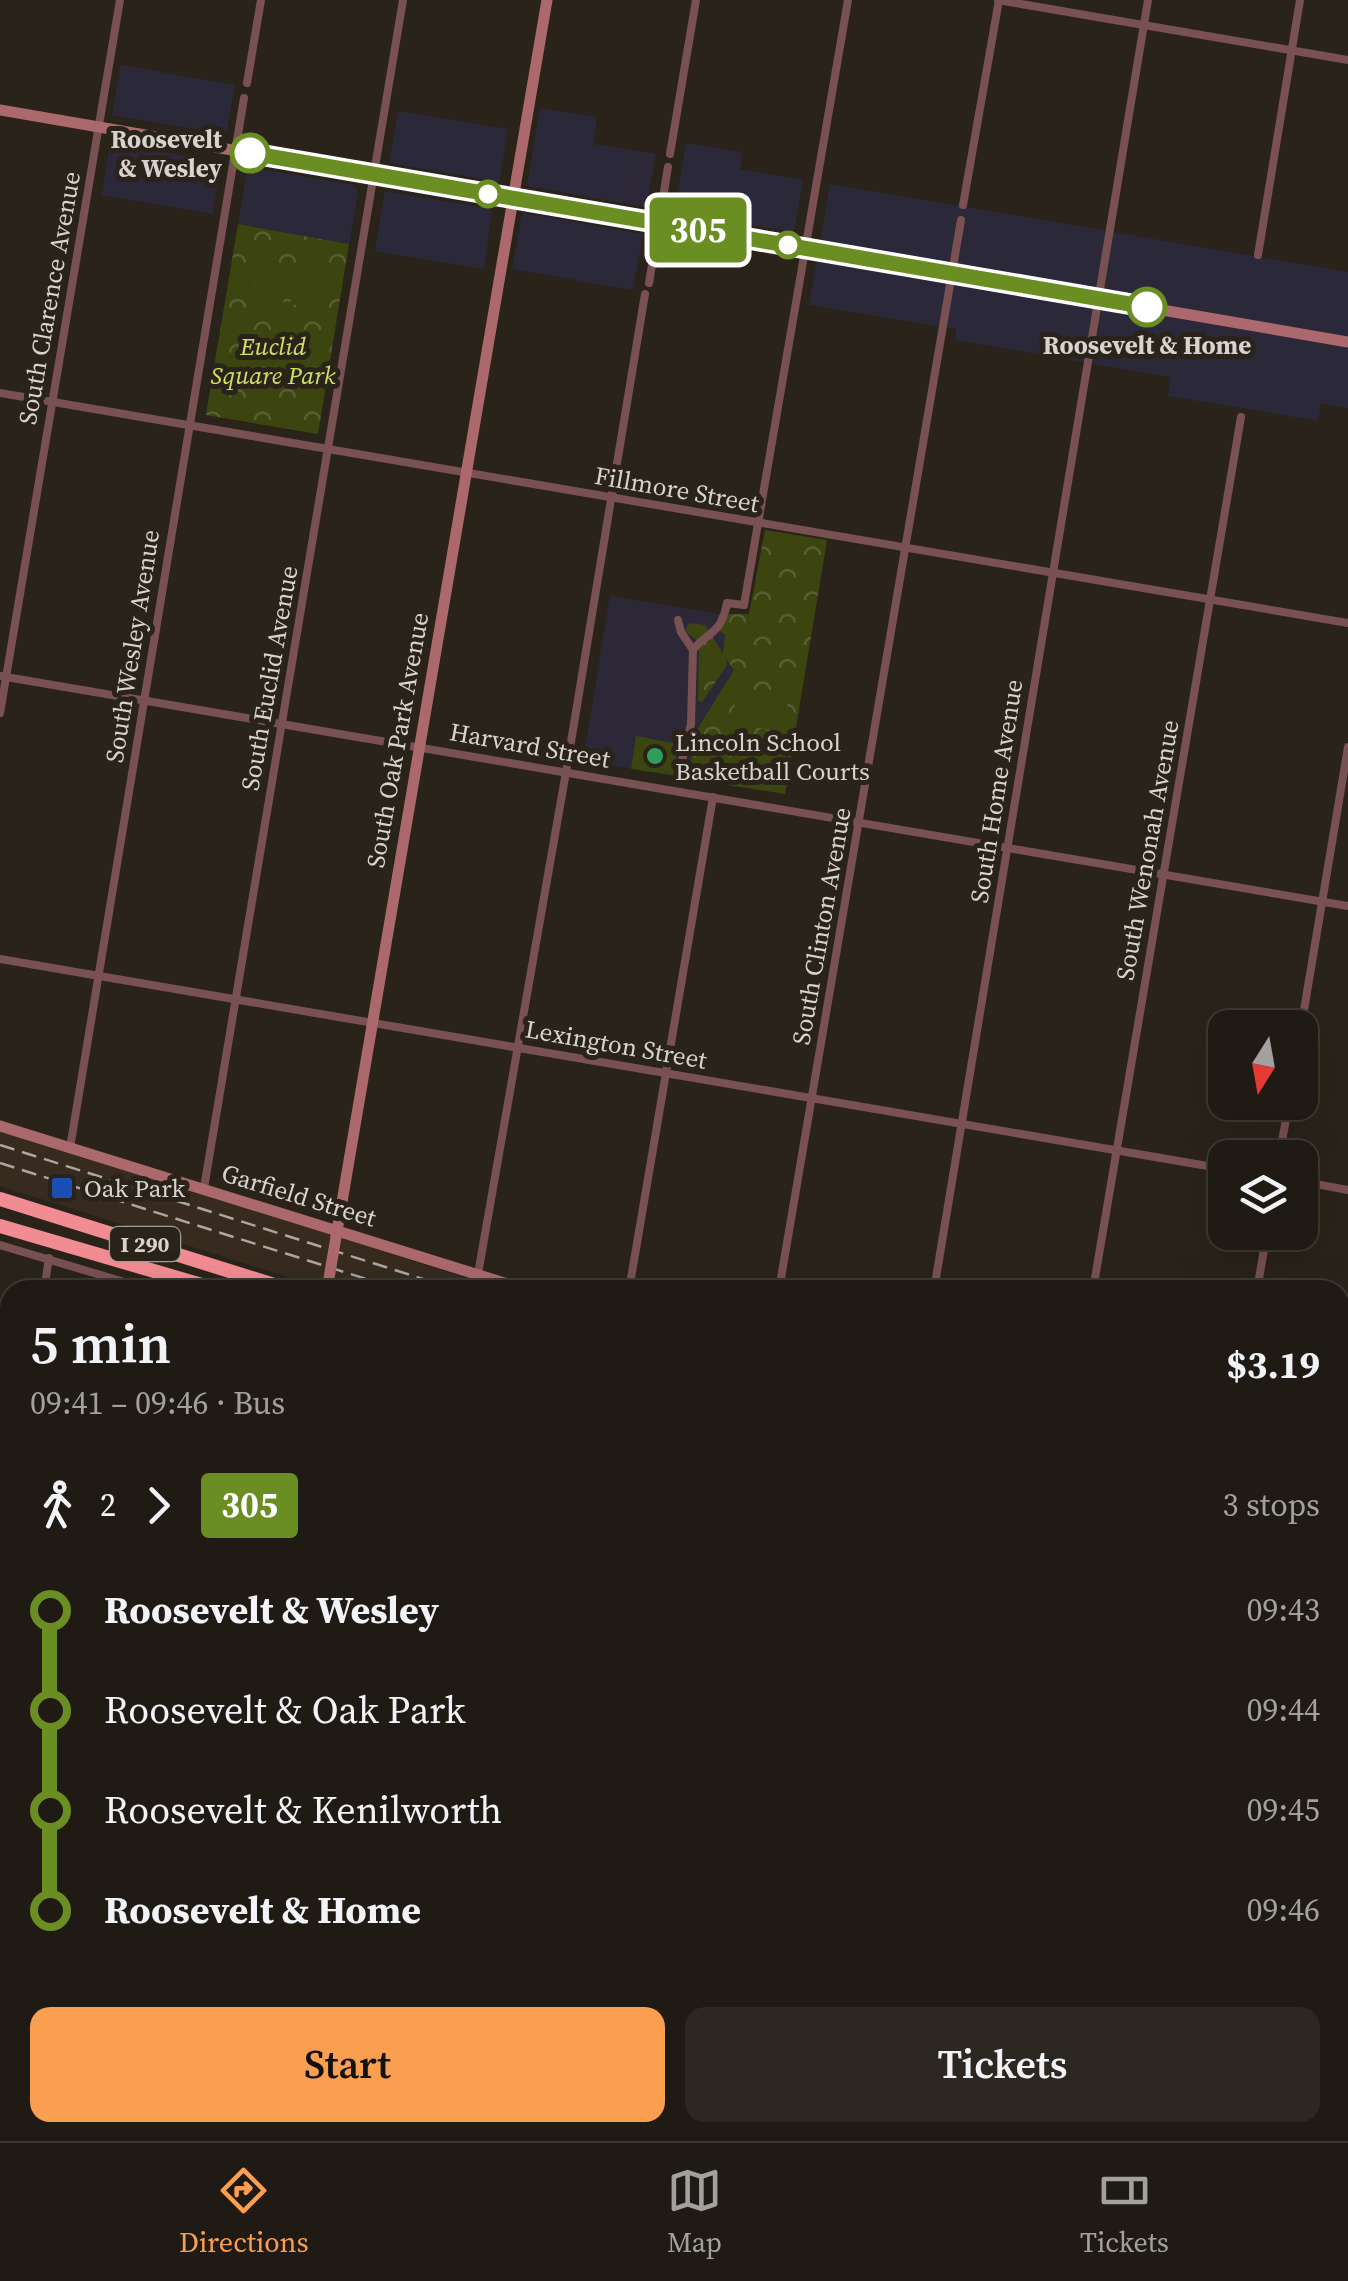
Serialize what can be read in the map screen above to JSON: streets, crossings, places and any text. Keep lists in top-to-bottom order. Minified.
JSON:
{"streets":{"highway":["I 290"],"street":["South Clarence Avenue","Fillmore Street","South Wesley Avenue","South Euclid Avenue","South Oak Park Avenue","Harvard Street","South Home Avenue","South Wenonah Avenue","South Clinton Avenue","Lexington Street","Garfield Street"]},"crossings":[["South Clarence Avenue","Fillmore Street"],["South Clarence Avenue","Harvard Street"],["Fillmore Street","South Wesley Avenue"],["Fillmore Street","South Euclid Avenue"],["Fillmore Street","South Oak Park Avenue"],["Fillmore Street","South Home Avenue"],["Fillmore Street","South Wenonah Avenue"],["Fillmore Street","South Clinton Avenue"],["South Wesley Avenue","Harvard Street"],["South Wesley Avenue","Lexington Street"],["South Wesley Avenue","Garfield Street"],["South Euclid Avenue","Harvard Street"],["South Euclid Avenue","Lexington Street"],["South Euclid Avenue","Garfield Street"],["South Oak Park Avenue","Harvard Street"],["South Oak Park Avenue","Lexington Street"],["South Oak Park Avenue","Garfield Street"],["Harvard Street","South Home Avenue"],["Harvard Street","South Wenonah Avenue"],["Harvard Street","South Clinton Avenue"],["South Home Avenue","Lexington Street"],["South Wenonah Avenue","Lexington Street"],["South Clinton Avenue","Lexington Street"]],"parks":["Euclid Square Park"],"places":{"other":["Roosevelt & Wesley","Roosevelt & Home","Lincoln School Basketball Courts"],"transit":["Oak Park"]},"lines":["bus line 305"],"north":"bottom","page":{"on_map":"305","heading":["5 min","09:41 – 09:46 · Bus","$3.19"],"legs":["2","305","3 stops"],"list":[{"name":"Roosevelt & Wesley","value":"09:43"},{"name":"Roosevelt & Oak Park","value":"09:44"},{"name":"Roosevelt & Kenilworth","value":"09:45"},{"name":"Roosevelt & Home","value":"09:46"}],"buttons":["Start","Tickets"],"tabs":["Directions","Map","Tickets"]}}
